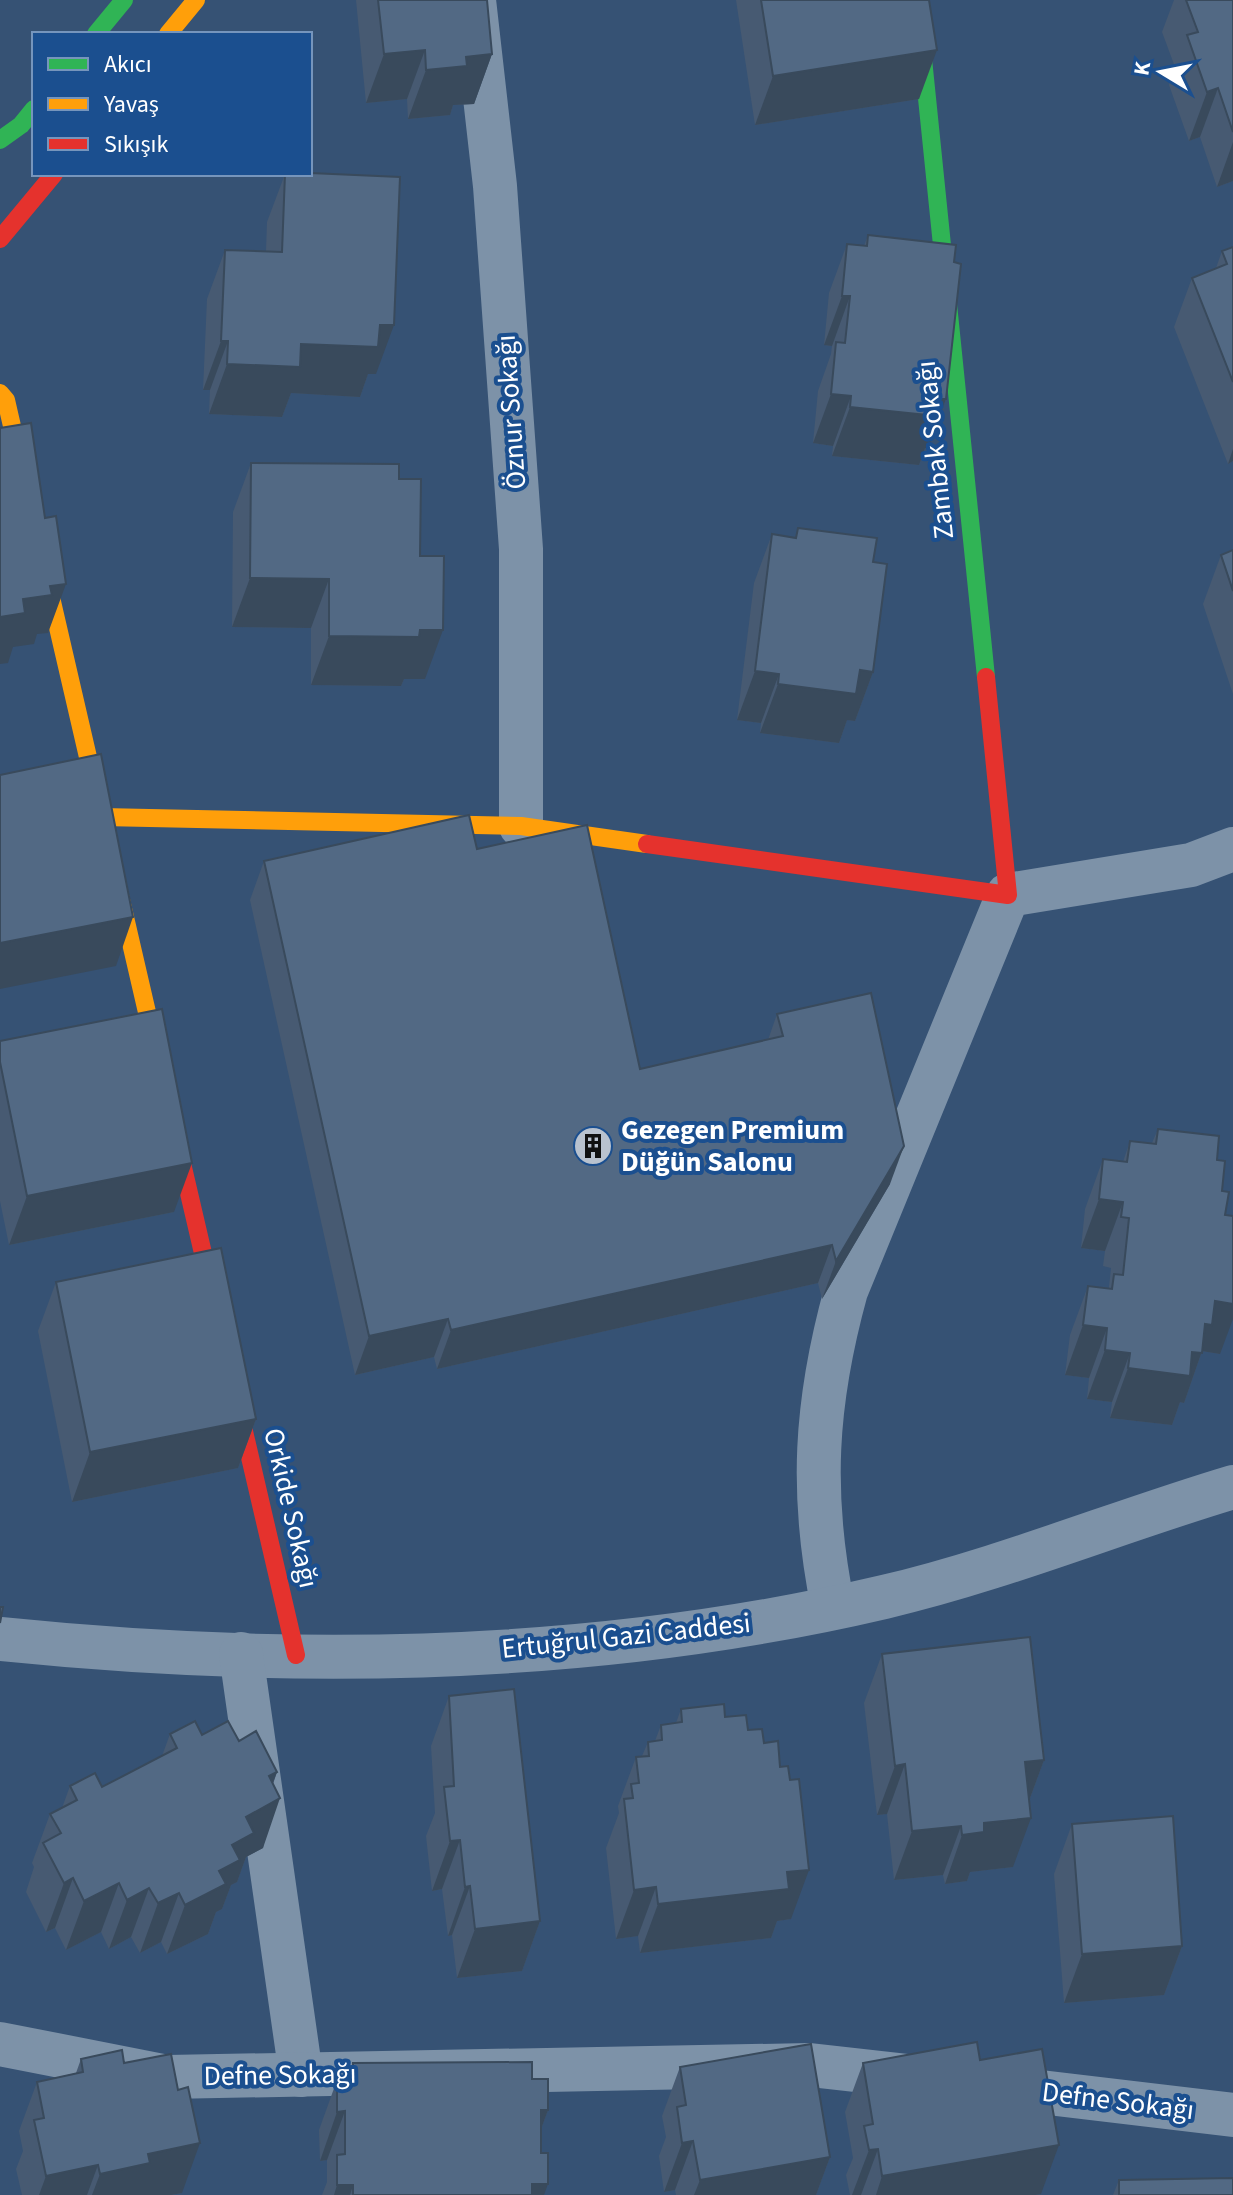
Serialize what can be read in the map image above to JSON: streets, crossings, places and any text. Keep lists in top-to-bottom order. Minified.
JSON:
{"streets":{"street":["Öznur Sokağı","Zambak Sokağı","Orkide Sokağı","Ertuğrul Gazi Caddesi","Defne Sokağı"]},"crossings":[["Orkide Sokağı","Ertuğrul Gazi Caddesi"]],"places":{"building":["Gezegen Premium Düğün Salonu"]},"legend":["Akıcı","Yavaş","Sıkışık"],"north":"left"}
